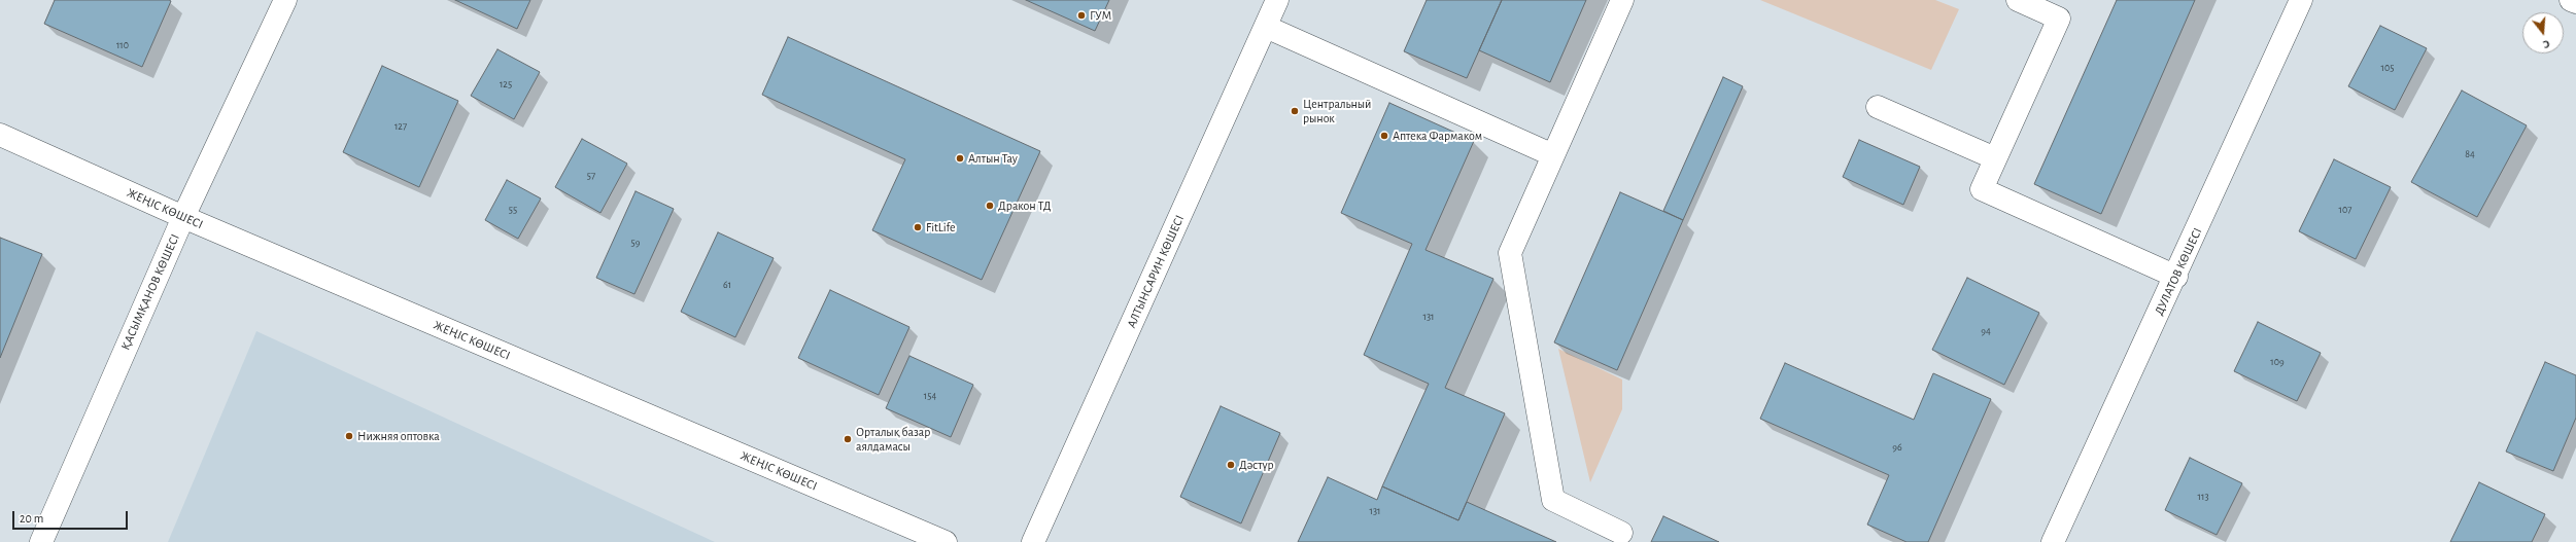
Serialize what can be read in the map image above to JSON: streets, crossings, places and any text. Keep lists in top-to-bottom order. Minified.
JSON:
{"streets":{"street":["ЖЕҢІС КӨШЕСІ","АЛТЫНСАРИН КӨШЕСІ","ДУЛАТОВ КӨШЕСІ","ҚАСЫМҚАНОВ КӨШЕСІ"]},"crossings":[["ЖЕҢІС КӨШЕСІ","ҚАСЫМҚАНОВ КӨШЕСІ"]],"places":["ГУМ","Центральный рынок","Аптека Фармаком","Алтын Тау","Дракон ТД","FitLife","Нижняя оптовка","Орталық базар аялдамасы","Дәстүр"],"house_numbers":["110","105","125","127","84","57","55","107","59","61","131","94","109","154","96","113","131"],"scale_bar":"20 m","north":"bottom"}
